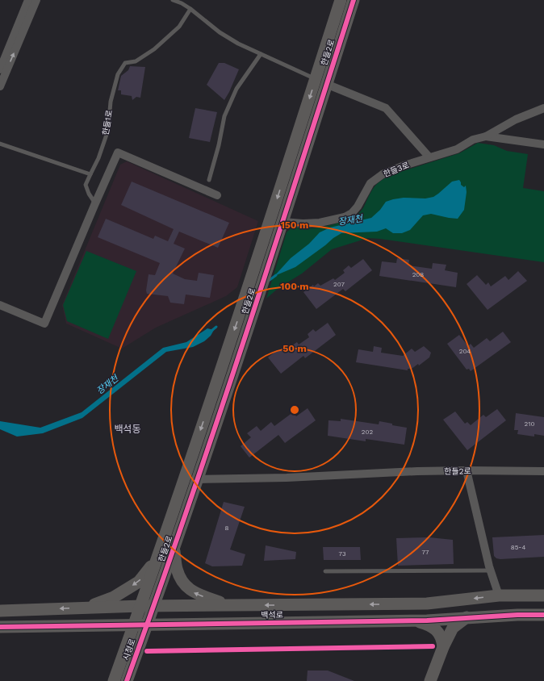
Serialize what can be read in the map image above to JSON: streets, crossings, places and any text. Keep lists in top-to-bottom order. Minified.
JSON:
{"streets":{"street":["한들2로","한들3로","백석로","시청로"],"lane":["한들1로"]},"crossings":[["한들2로","한들3로"],["한들2로","백석로"],["한들2로","시청로"],["백석로","시청로"]],"districts":["백석동"],"water":["장재천"],"house_numbers":["208","207","204","210","202","8","85-4","77","73"],"rings":["150 m","100 m","50 m"]}
